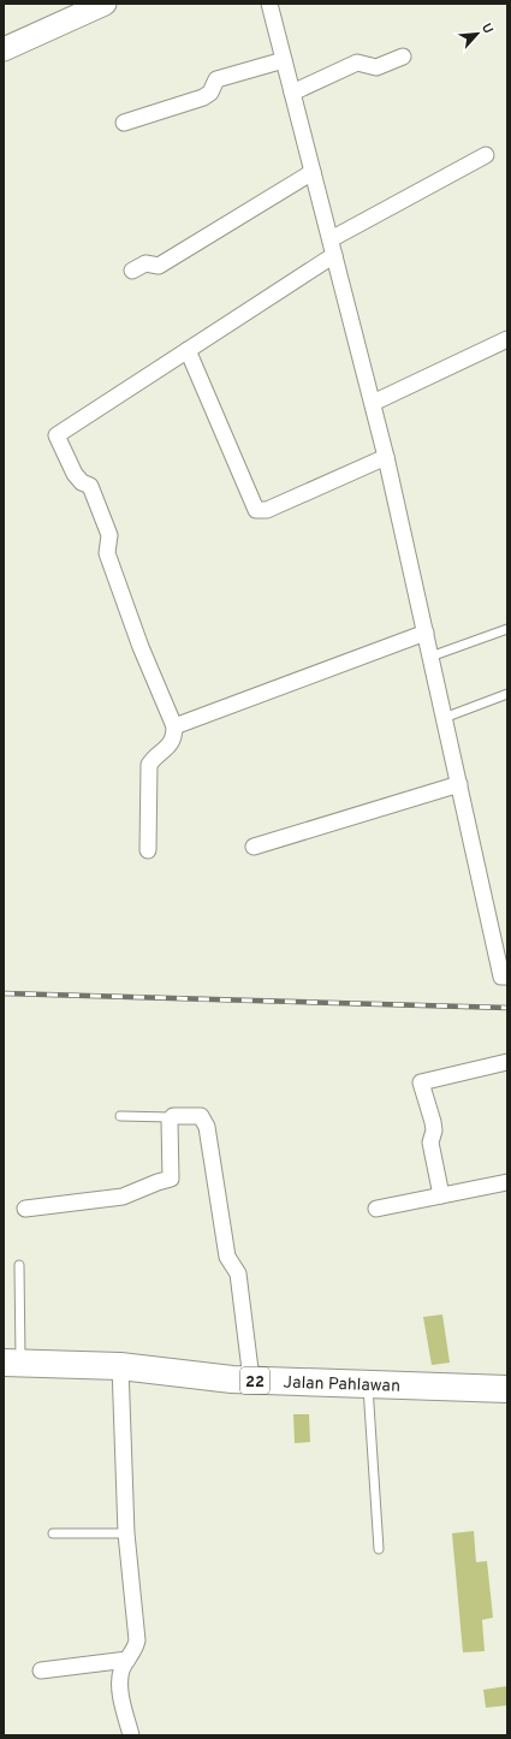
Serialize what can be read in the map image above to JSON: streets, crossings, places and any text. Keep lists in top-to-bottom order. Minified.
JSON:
{"streets":{"highway":["22","Jalan Pahlawan"]},"north":"top right"}
